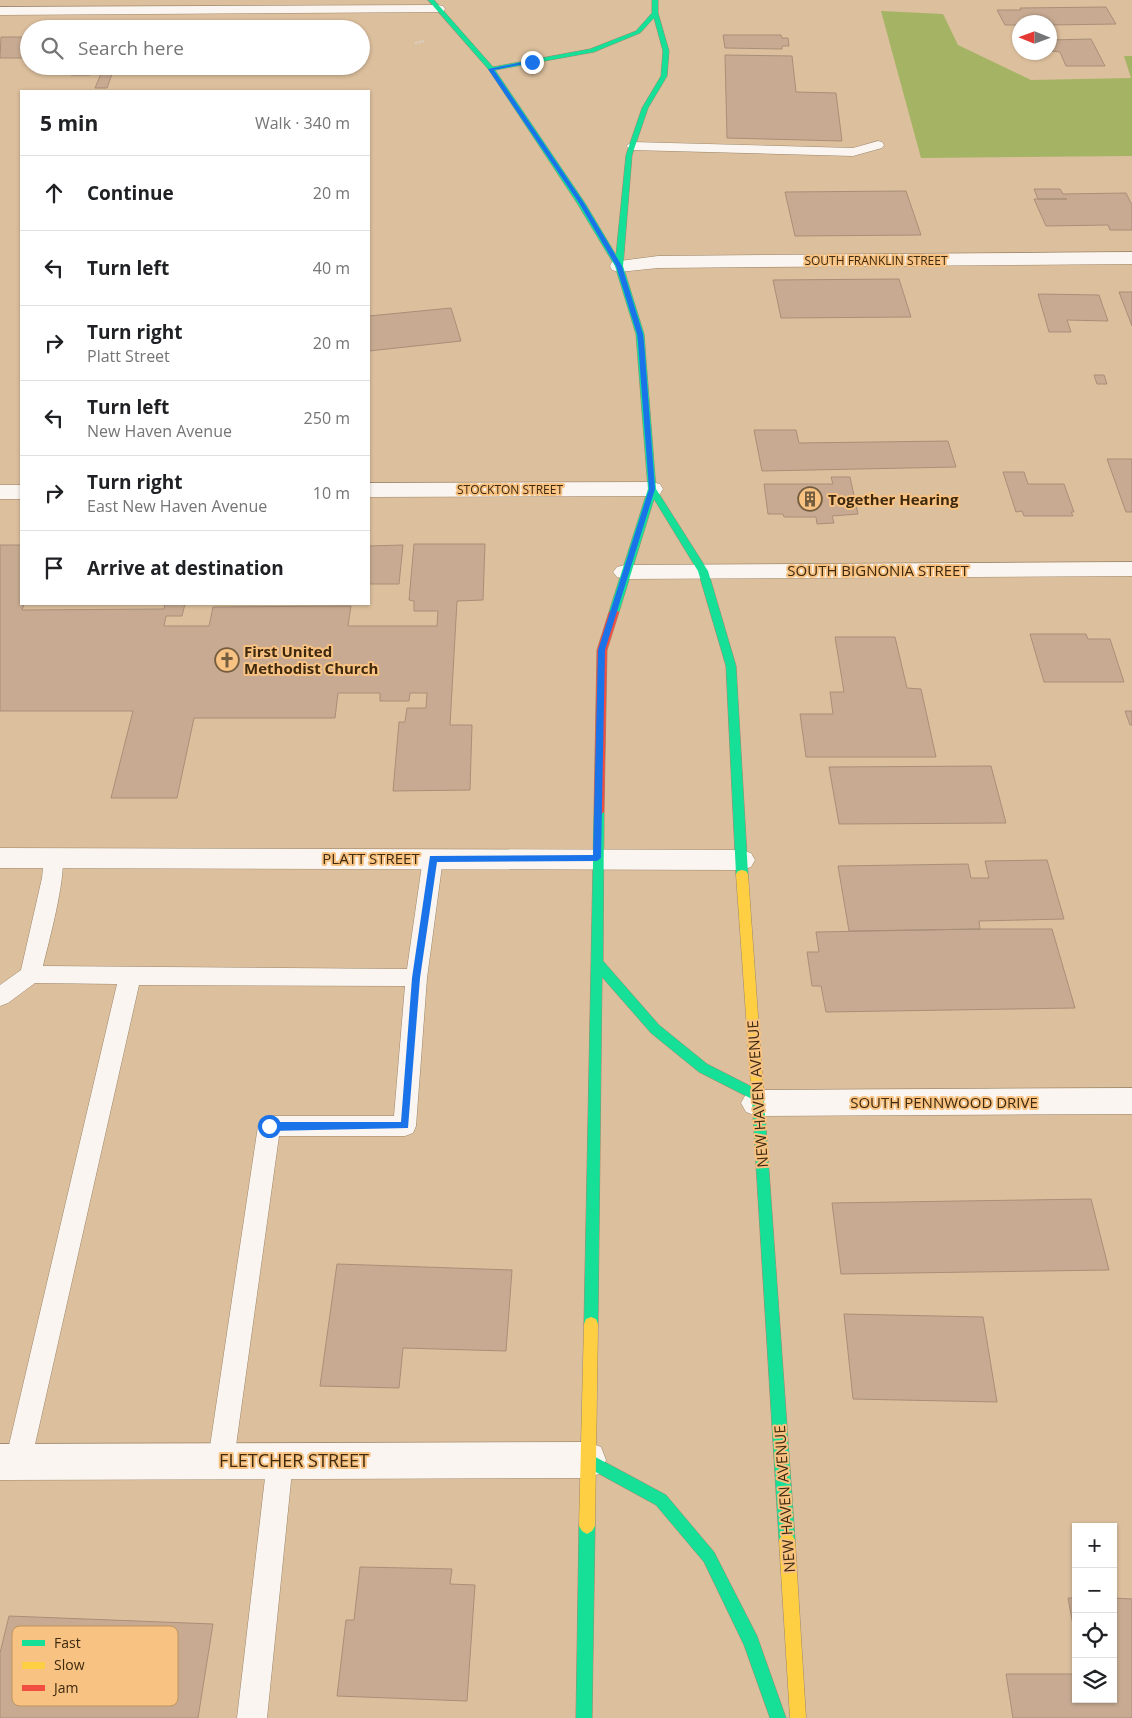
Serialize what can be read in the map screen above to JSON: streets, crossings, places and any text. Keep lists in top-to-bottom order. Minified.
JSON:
{"streets":{"main road":["NEW HAVEN AVENUE"],"street":["SOUTH FRANKLIN STREET","STOCKTON STREET","SOUTH BIGNONIA STREET","PLATT STREET","SOUTH PENNWOOD DRIVE","FLETCHER STREET"]},"crossings":[["SOUTH FRANKLIN STREET","NEW HAVEN AVENUE"],["STOCKTON STREET","NEW HAVEN AVENUE"],["SOUTH BIGNONIA STREET","NEW HAVEN AVENUE"],["PLATT STREET","NEW HAVEN AVENUE"],["NEW HAVEN AVENUE","SOUTH PENNWOOD DRIVE"],["NEW HAVEN AVENUE","FLETCHER STREET"]],"places":{"building":["Together Hearing"],"church":["First United Methodist Church"]},"legend":["Fast","Slow","Jam"],"north":"left","page":{"search":"Search here","heading":["5 min","Walk · 340 m"],"list":[["Continue","20 m"],["Turn left","40 m"],["Turn right","Platt Street","20 m"],["Turn left","New Haven Avenue","250 m"],["Turn right","East New Haven Avenue","10 m"],"Arrive at destination"],"map_buttons":["+","−"]}}
